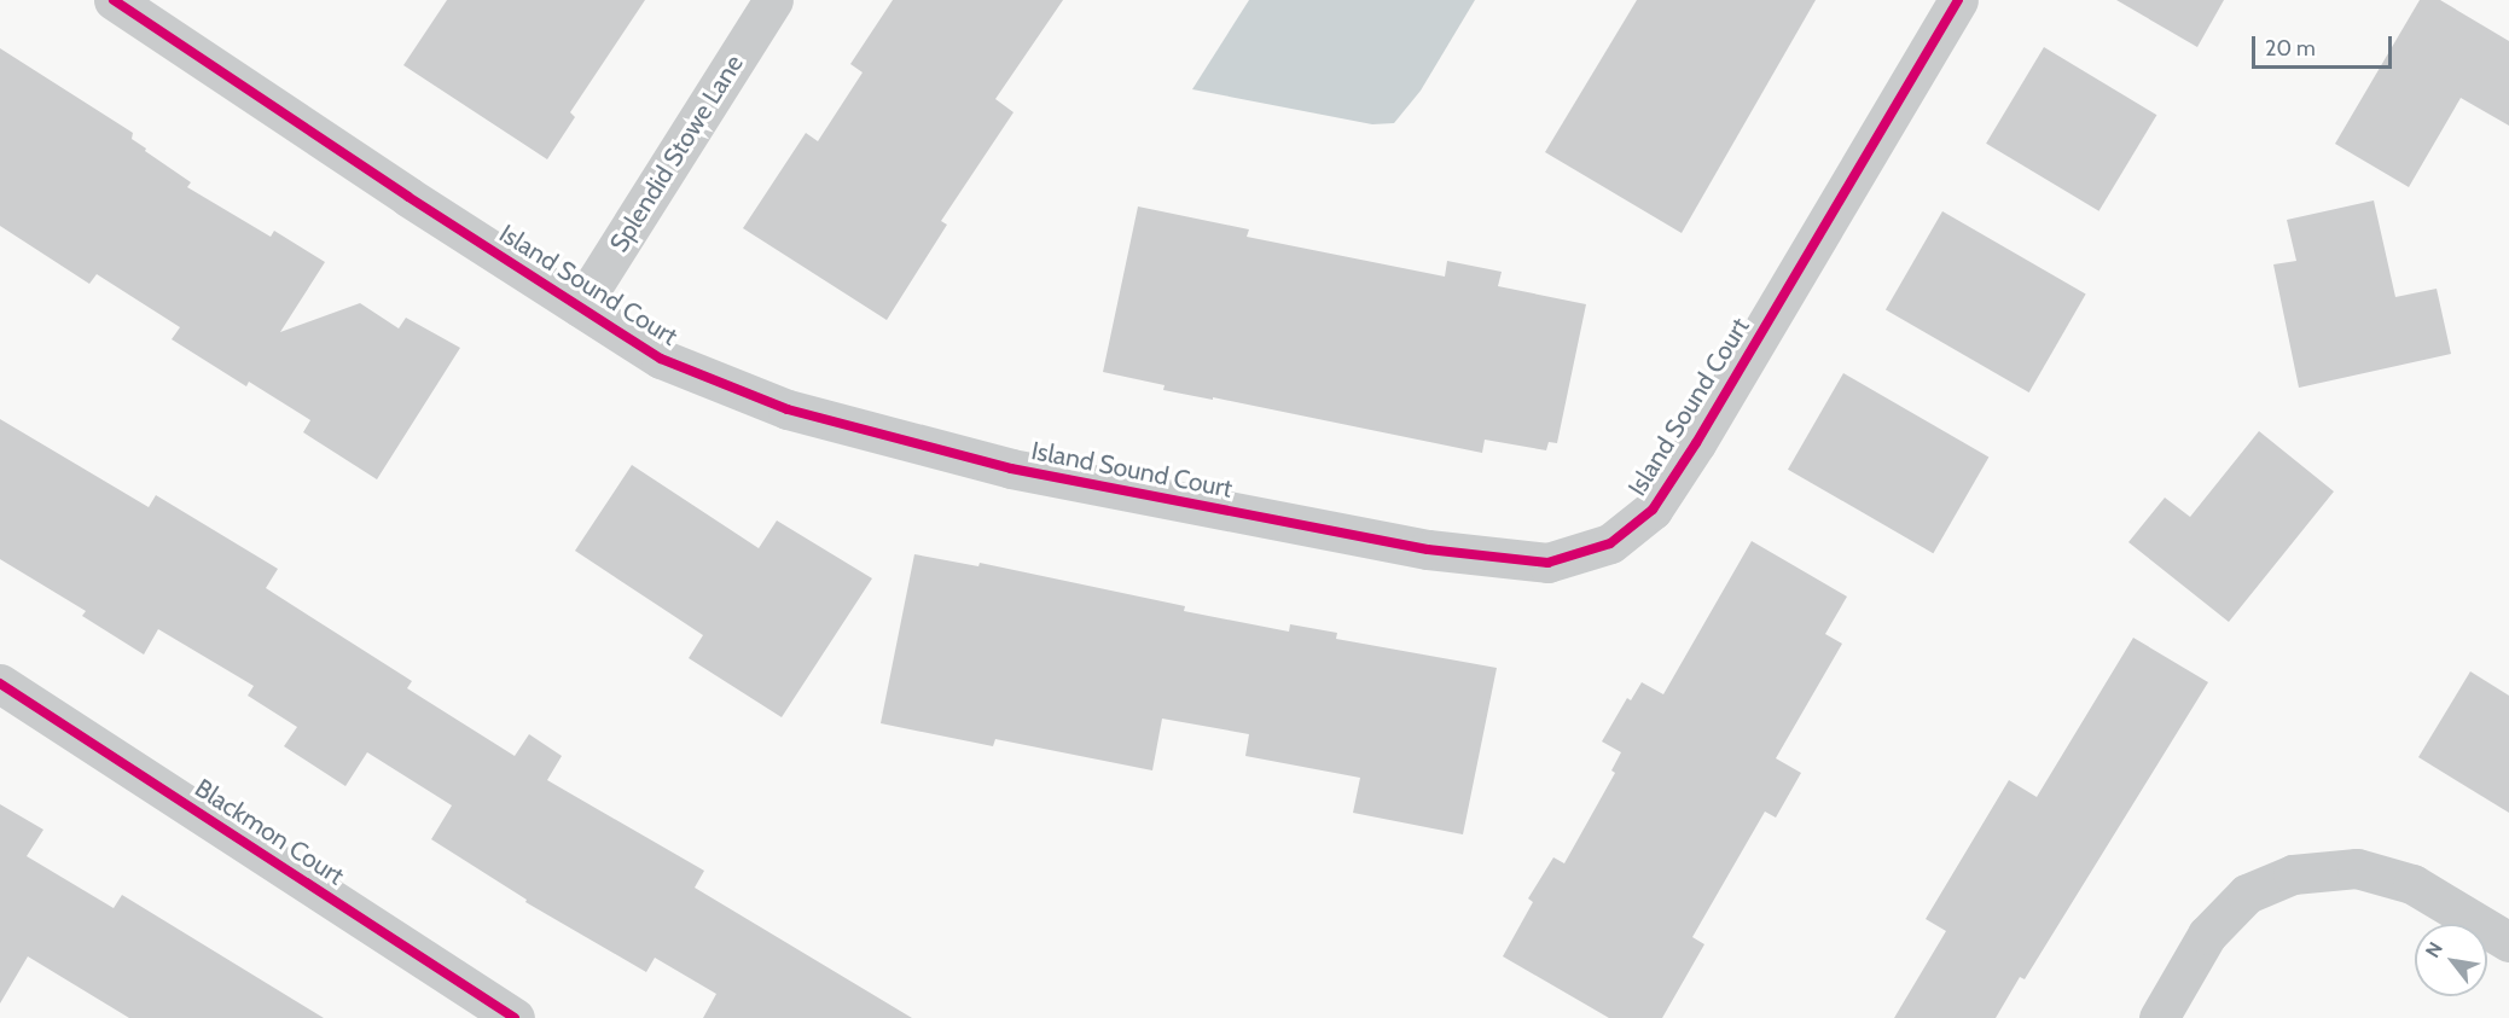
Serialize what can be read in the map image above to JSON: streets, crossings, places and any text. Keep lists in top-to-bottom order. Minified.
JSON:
{"streets":{"street":["Splendid Stowe Lane","Island Sound Court","Blackmon Court"]},"crossings":[["Splendid Stowe Lane","Island Sound Court"]],"scale_bar":"20 m","north":"top left"}
